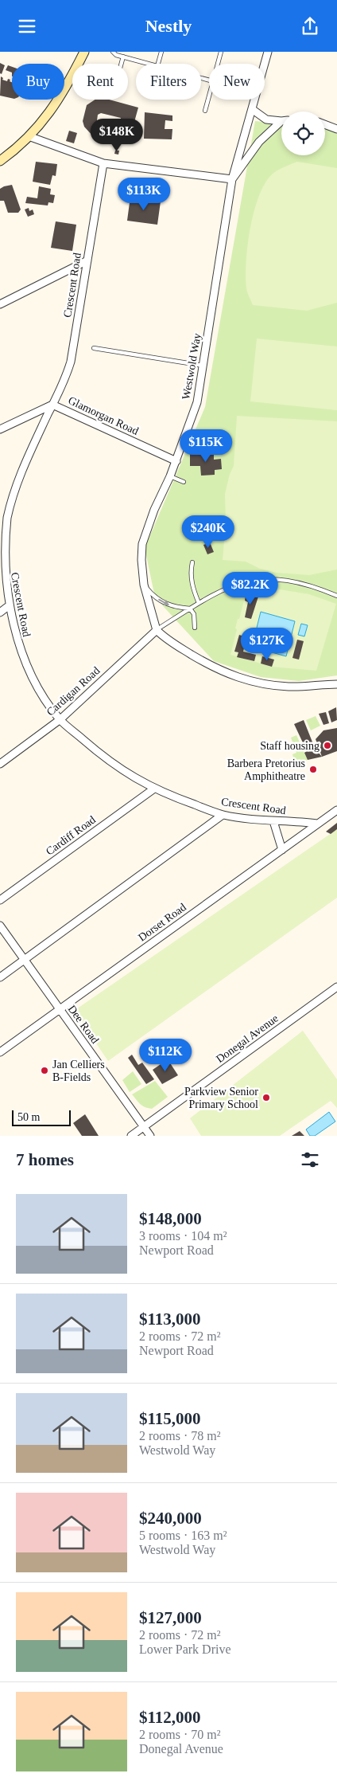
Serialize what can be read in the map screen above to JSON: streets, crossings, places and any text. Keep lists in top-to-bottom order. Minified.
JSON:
{"streets":{"street":["Crescent Road","Westwold Way","Glamorgan Road","Cardigan Road","Cardiff Road","Dorset Road","Dee Road","Donegal Avenue"]},"crossings":[["Crescent Road","Glamorgan Road"],["Crescent Road","Cardigan Road"],["Crescent Road","Cardiff Road"],["Crescent Road","Dorset Road"],["Westwold Way","Glamorgan Road"],["Westwold Way","Cardigan Road"],["Dorset Road","Dee Road"],["Dee Road","Donegal Avenue"]],"places":["Staff housing","Barbera Pretorius Amphitheatre","Jan Celliers B-Fields","Parkview Senior Primary School"],"scale_bar":"50 m","page":{"header":"Nestly","chip":["Buy","Rent","Filters","New"],"price":["$148K","$113K","$115K","$240K","$82.2K","$127K","$112K"],"scale":"50 m","heading":"7 homes","list":[{"name":"$148,000","note":"3 rooms · 104 m² · Newport Road"},{"name":"$113,000","note":"2 rooms · 72 m² · Newport Road"},{"name":"$115,000","note":"2 rooms · 78 m² · Westwold Way"},{"name":"$240,000","note":"5 rooms · 163 m² · Westwold Way"},{"name":"$127,000","note":"2 rooms · 72 m² · Lower Park Drive"},{"name":"$112,000","note":"2 rooms · 70 m² · Donegal Avenue"}]}}
